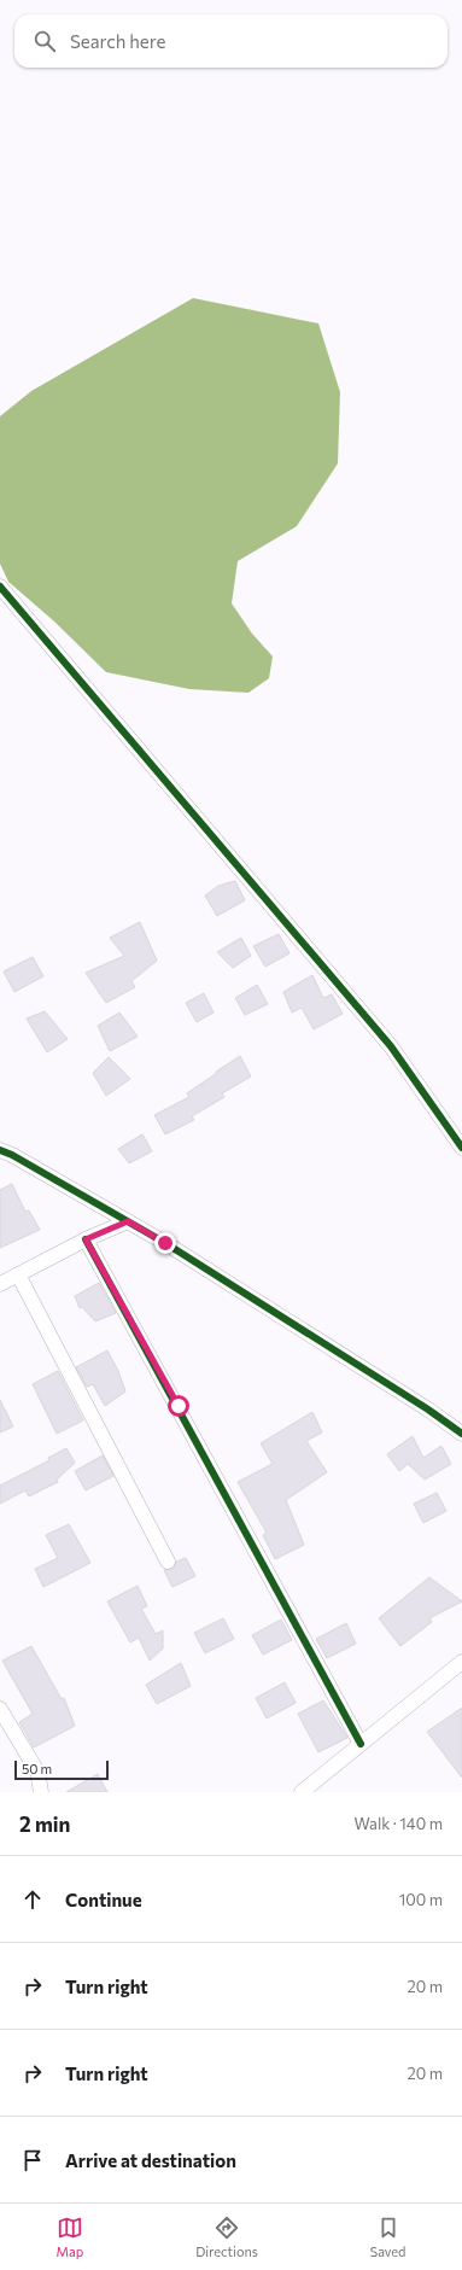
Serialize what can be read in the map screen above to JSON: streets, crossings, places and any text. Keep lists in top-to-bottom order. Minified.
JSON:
{"scale_bar":"50 m","page":{"search":"Search here","scale":"50 m","heading":["2 min","Walk · 140 m"],"list":[["Continue","100 m"],["Turn right","20 m"],["Turn right","20 m"],"Arrive at destination"],"nav":["Map","Directions","Saved"]}}
